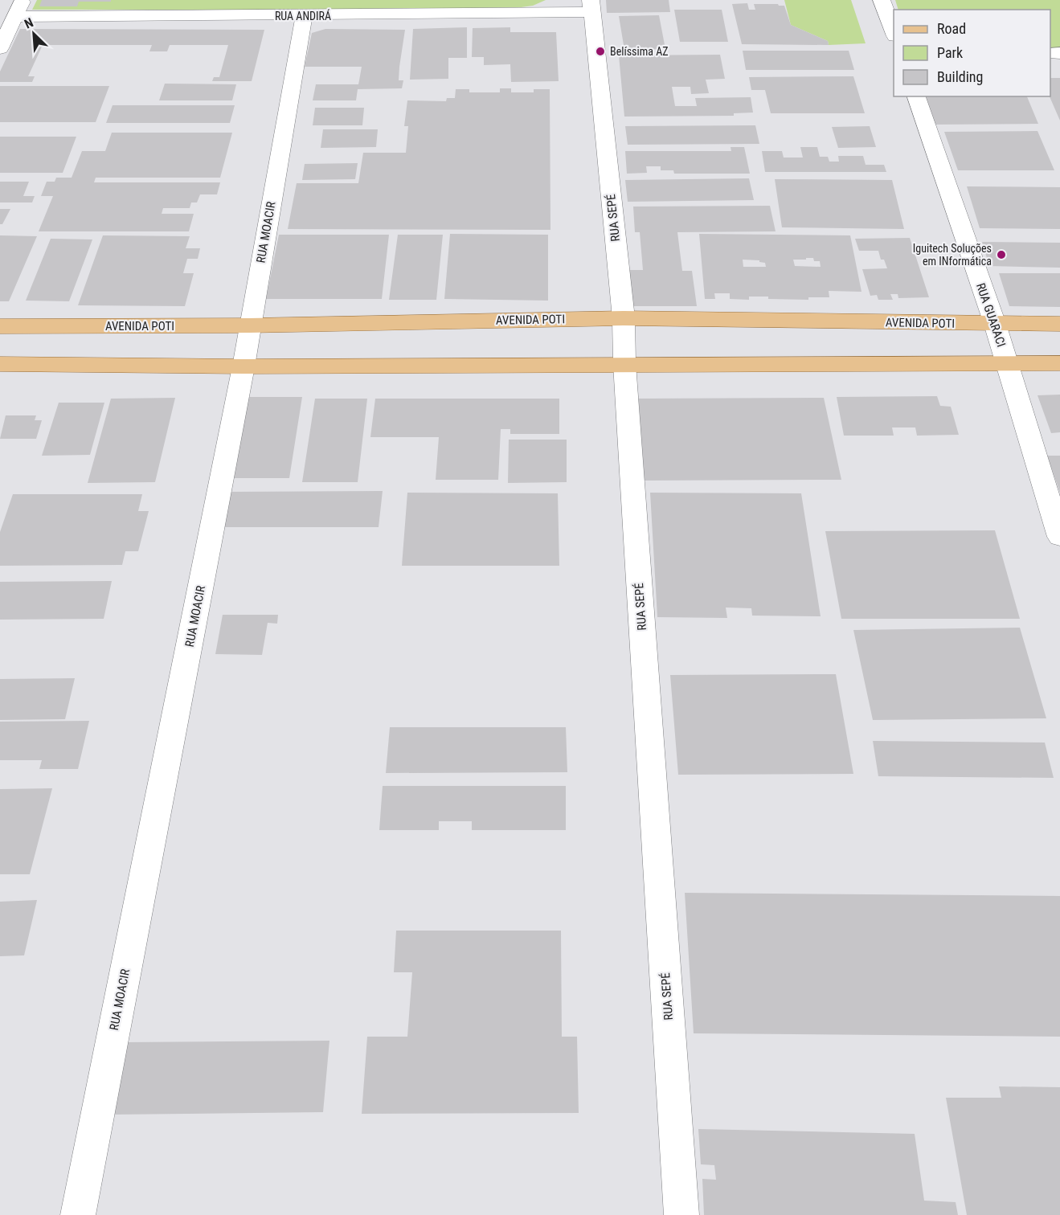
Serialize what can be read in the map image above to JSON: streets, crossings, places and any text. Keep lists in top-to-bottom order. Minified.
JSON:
{"streets":{"main road":["AVENIDA POTI"],"street":["RUA ANDIRÁ","RUA SEPÉ","RUA MOACIR","RUA GUARACI"]},"crossings":[["RUA ANDIRÁ","RUA SEPÉ"],["RUA ANDIRÁ","RUA MOACIR"],["RUA SEPÉ","AVENIDA POTI"],["RUA MOACIR","AVENIDA POTI"],["RUA GUARACI","AVENIDA POTI"]],"places":["Belíssima AZ","Iguitech Soluções em INformática"],"legend":["Road","Park","Building"],"north":"top left"}
